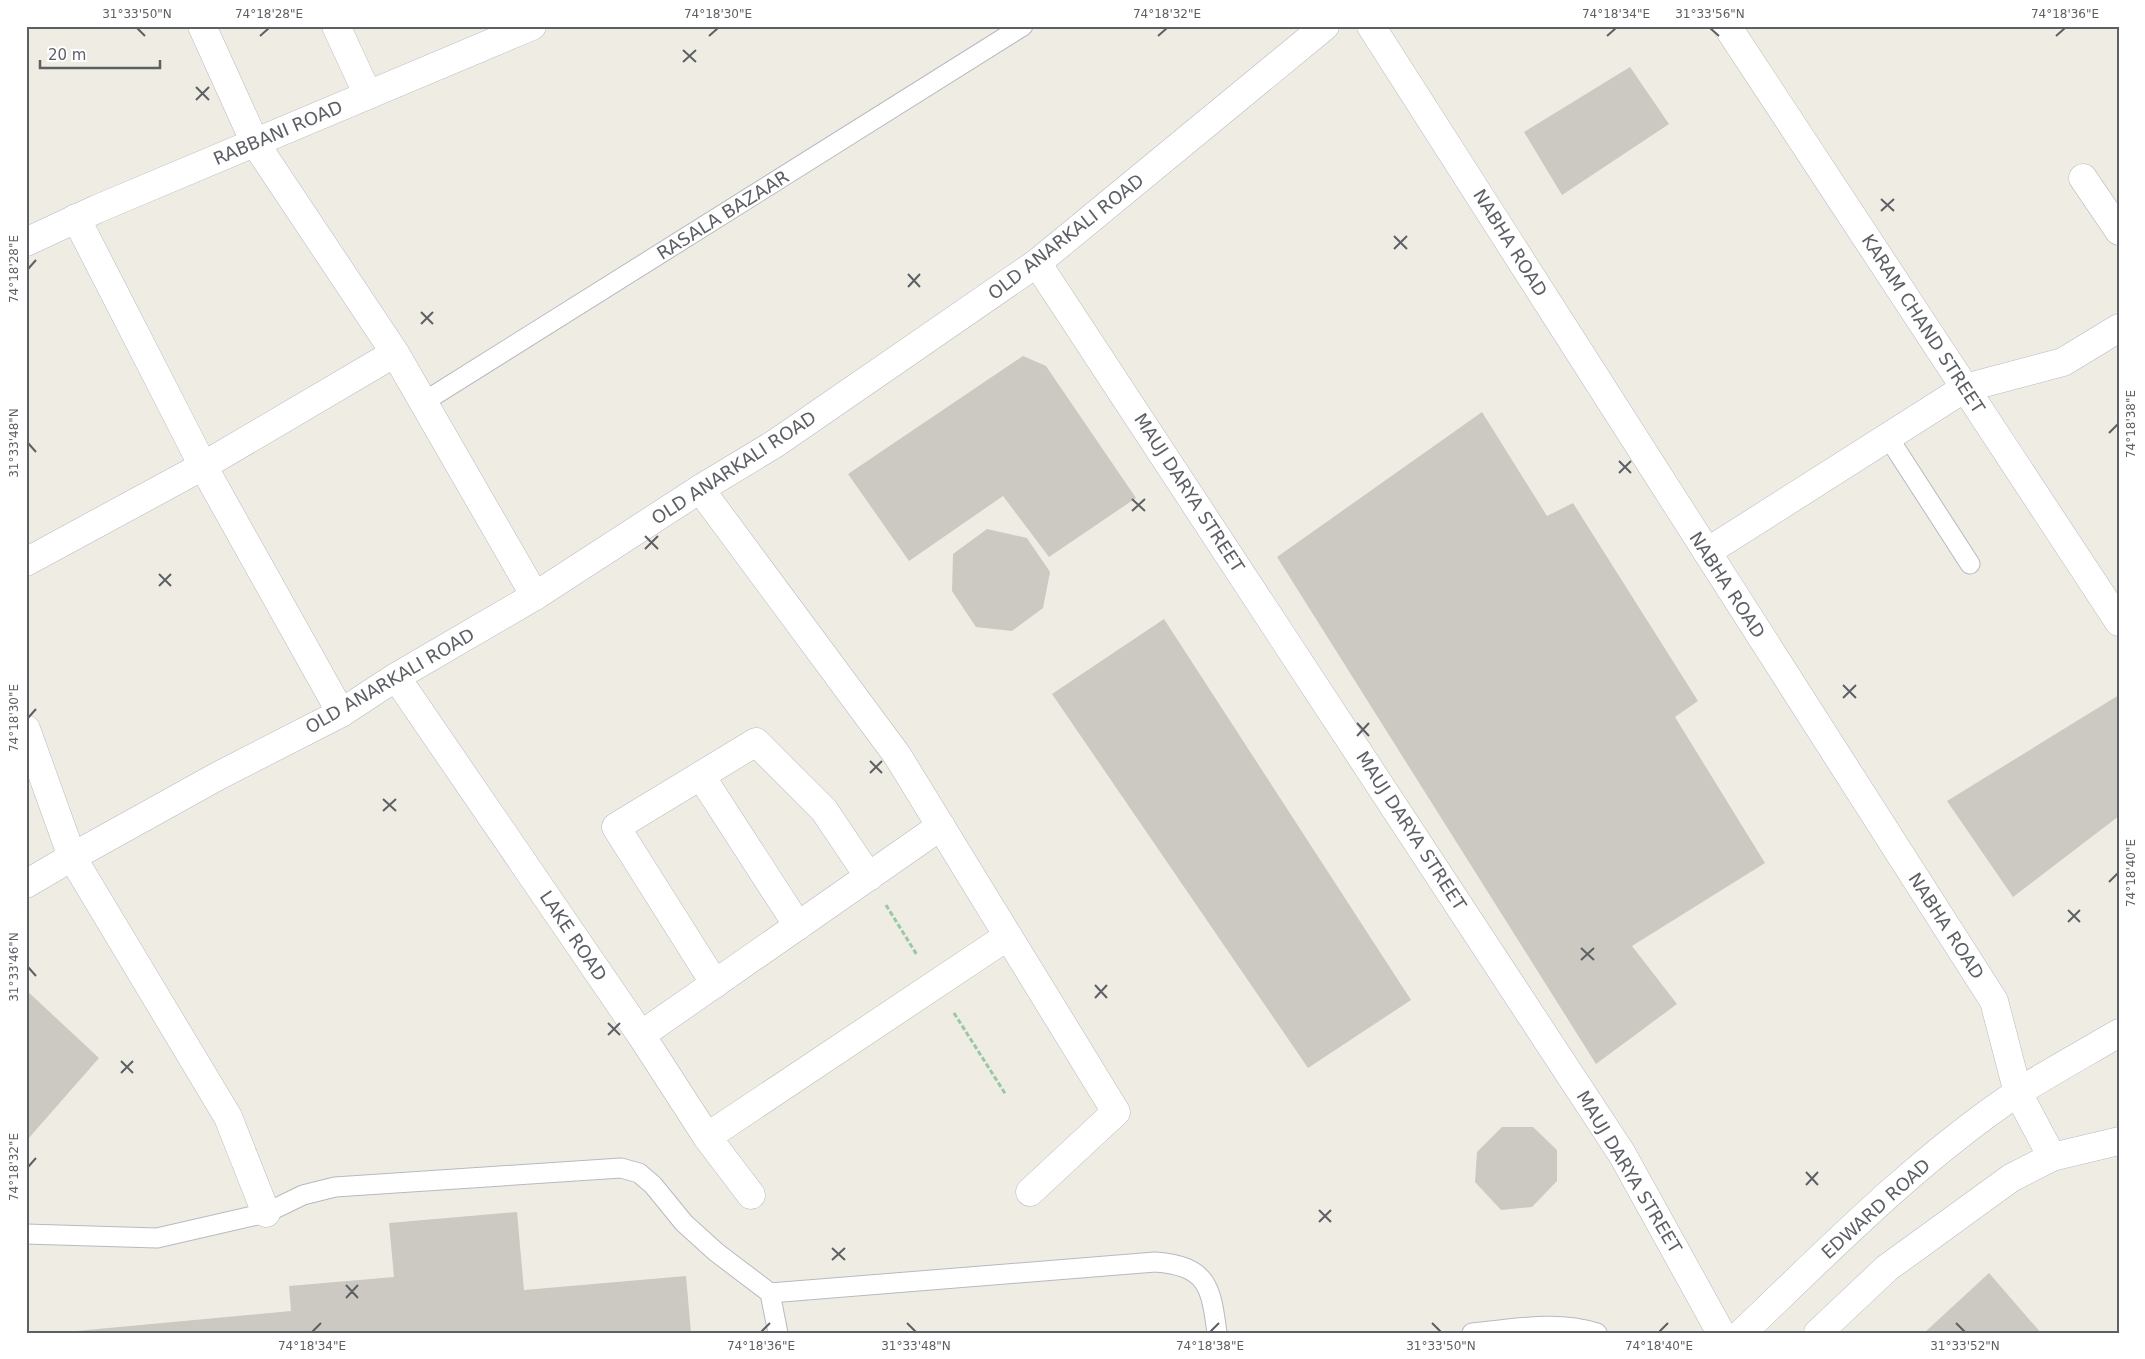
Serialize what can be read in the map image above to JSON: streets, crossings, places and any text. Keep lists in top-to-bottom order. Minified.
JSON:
{"streets":{"street":["RABBANI ROAD","OLD ANARKALI ROAD","NABHA ROAD","KARAM CHAND STREET","MAUJ DARYA STREET","LAKE ROAD","EDWARD ROAD"],"lane":["RASALA BAZAAR"]},"crossings":[["OLD ANARKALI ROAD","MAUJ DARYA STREET"],["OLD ANARKALI ROAD","LAKE ROAD"],["NABHA ROAD","EDWARD ROAD"]],"scale_bar":"20 m","coordinates":["31°33'50\"N","74°18'28\"E","74°18'30\"E","74°18'32\"E","74°18'34\"E","31°33'56\"N","74°18'36\"E","74°18'38\"E","31°33'48\"N","74°18'40\"E","31°33'46\"N","31°33'52\"N"]}
